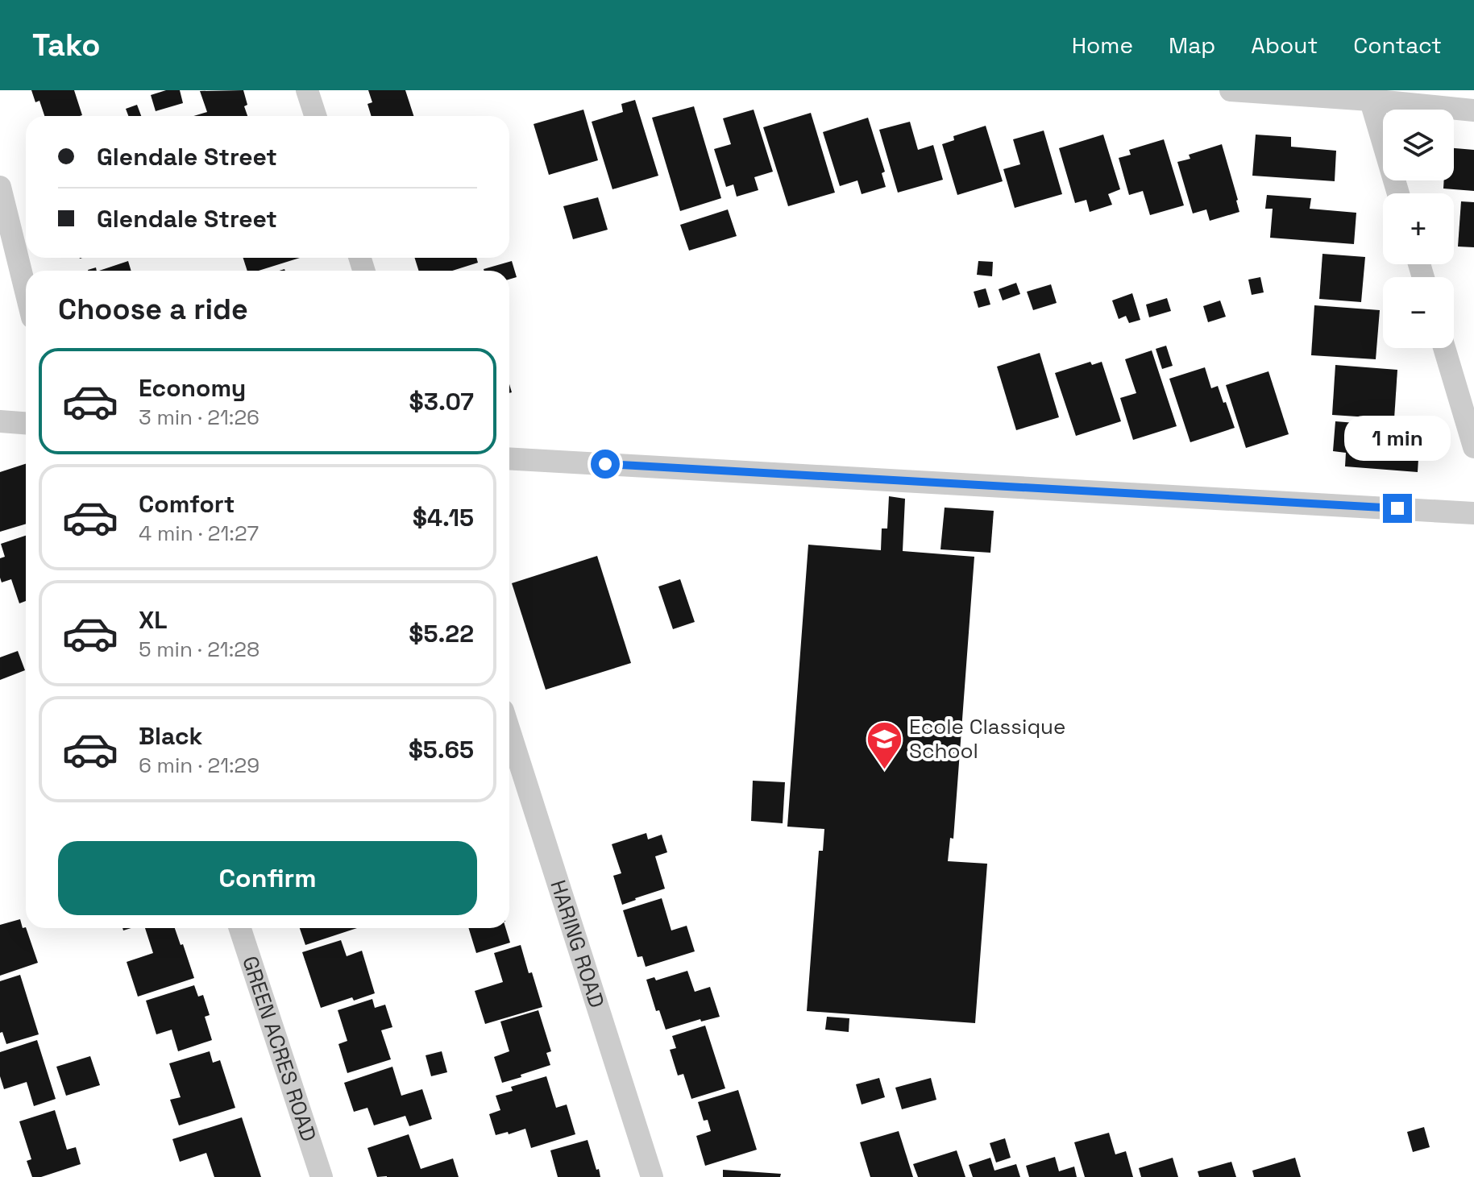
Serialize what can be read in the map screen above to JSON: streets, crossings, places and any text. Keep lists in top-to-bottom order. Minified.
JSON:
{"streets":{"street":["HARING ROAD","GREEN ACRES ROAD"]},"places":{"school or university":["Ecole Classique School"]},"page":{"header":"Tako","nav":["Home","Map","About","Contact"],"map_buttons":["+","−"],"banner":["Glendale Street","Glendale Street"],"heading":"Choose a ride","list":[{"name":"Economy","note":"3 min · 21:26","value":"$3.07"},{"name":"Comfort","note":"4 min · 21:27","value":"$4.15"},{"name":"XL","note":"5 min · 21:28","value":"$5.22"},{"name":"Black","note":"6 min · 21:29","value":"$5.65"}],"bubble":"1 min","buttons":"Confirm"}}
